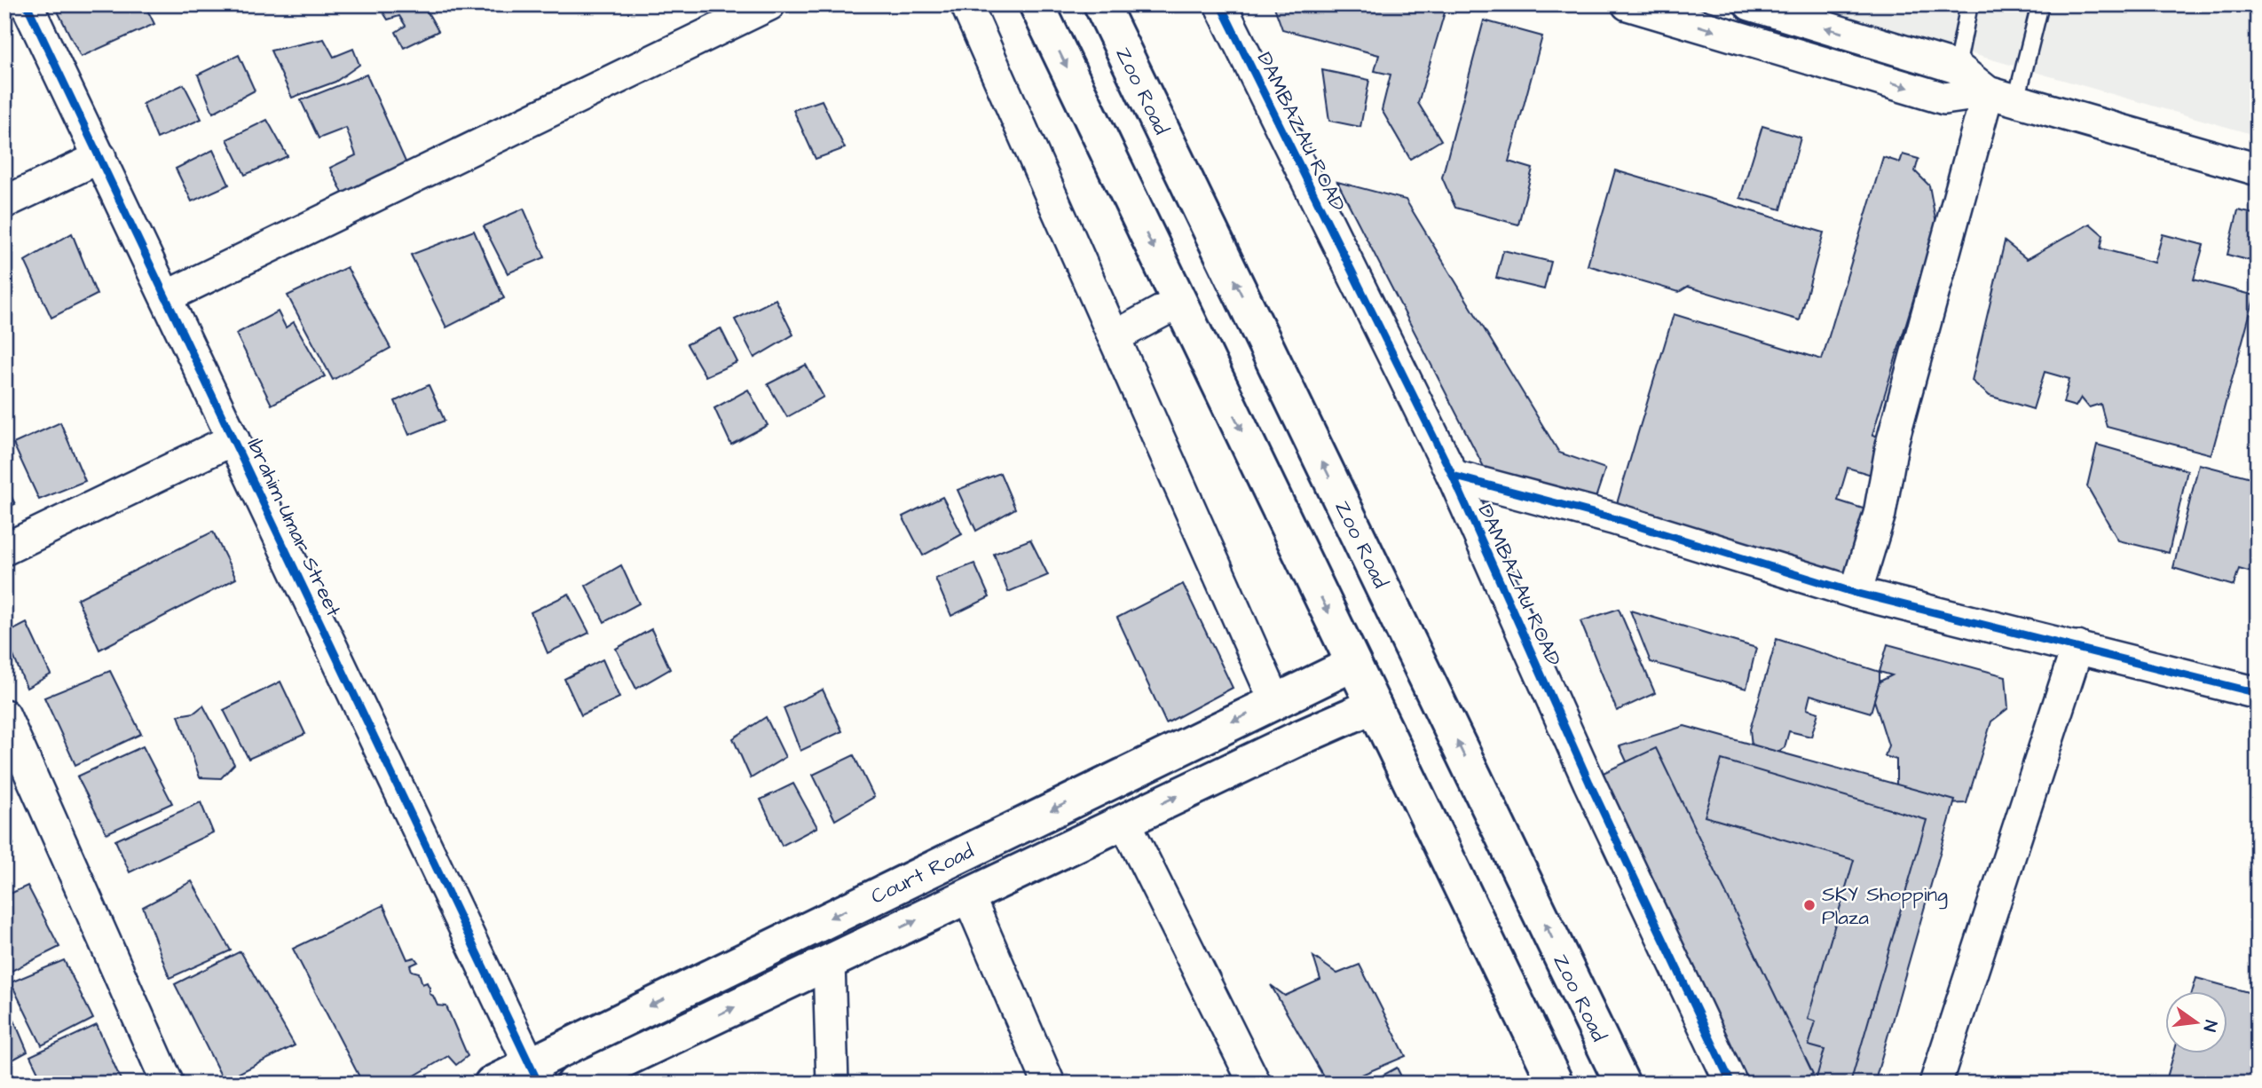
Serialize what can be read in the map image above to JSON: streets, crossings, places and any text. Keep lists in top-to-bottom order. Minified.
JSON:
{"streets":{"main road":["Zoo Road","Court Road"],"street":["DAMBAZAU ROAD","Ibrahim Umar Street"]},"crossings":[["Ibrahim Umar Street","Court Road"]],"places":["SKY Shopping Plaza"],"north":"right"}
